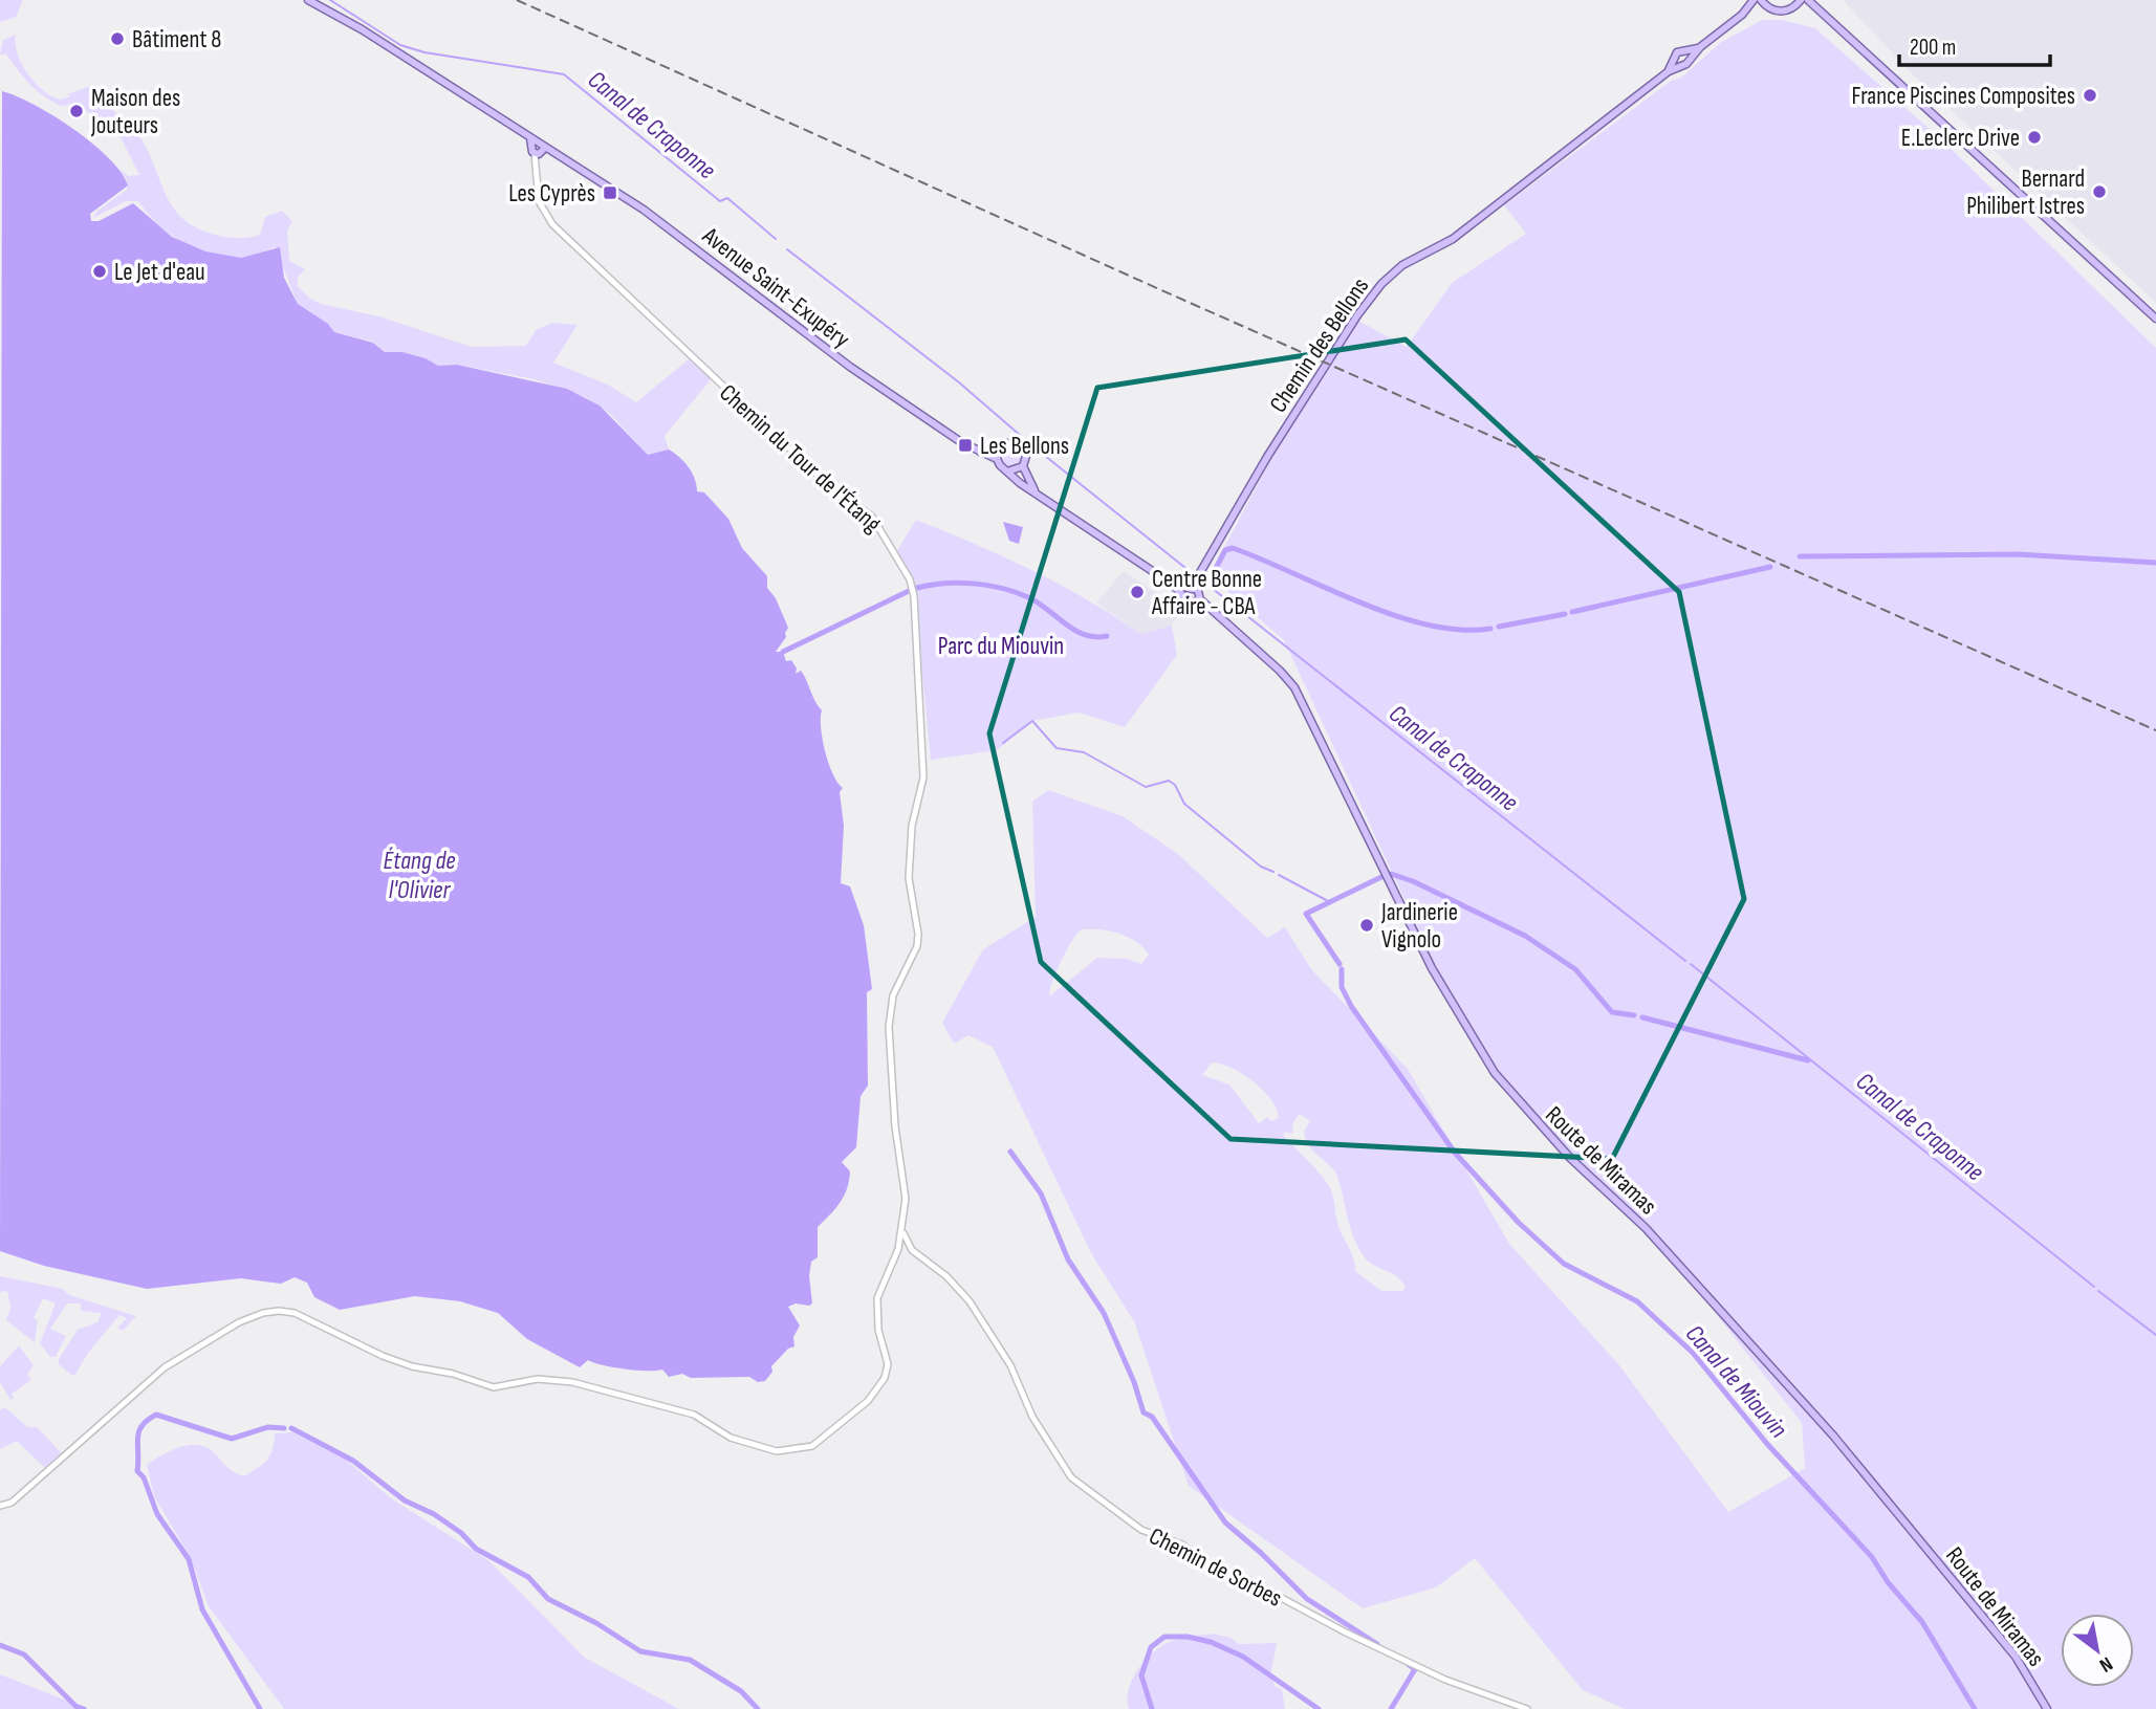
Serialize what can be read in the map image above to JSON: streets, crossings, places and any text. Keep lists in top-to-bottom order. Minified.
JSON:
{"streets":{"main road":["Avenue Saint-Exupéry","Chemin des Bellons","Route de Miramas"],"street":["Chemin du Tour de l'Étang","Chemin de Sorbes"]},"crossings":[["Avenue Saint-Exupéry","Chemin du Tour de l'Étang"],["Chemin des Bellons","Route de Miramas"],["Chemin du Tour de l'Étang","Chemin de Sorbes"]],"water":["Canal de Craponne","Étang de l'Olivier","Canal de Miouvin"],"parks":["Parc du Miouvin"],"places":{"other":["Bâtiment 8","France Piscines Composites","Maison des Jouteurs","E.Leclerc Drive","Bernard Philibert Istres","Le Jet d'eau","Centre Bonne Affaire - CBA","Jardinerie Vignolo"],"transit":["Les Cyprès","Les Bellons"]},"scale_bar":"200 m","north":"bottom right"}
